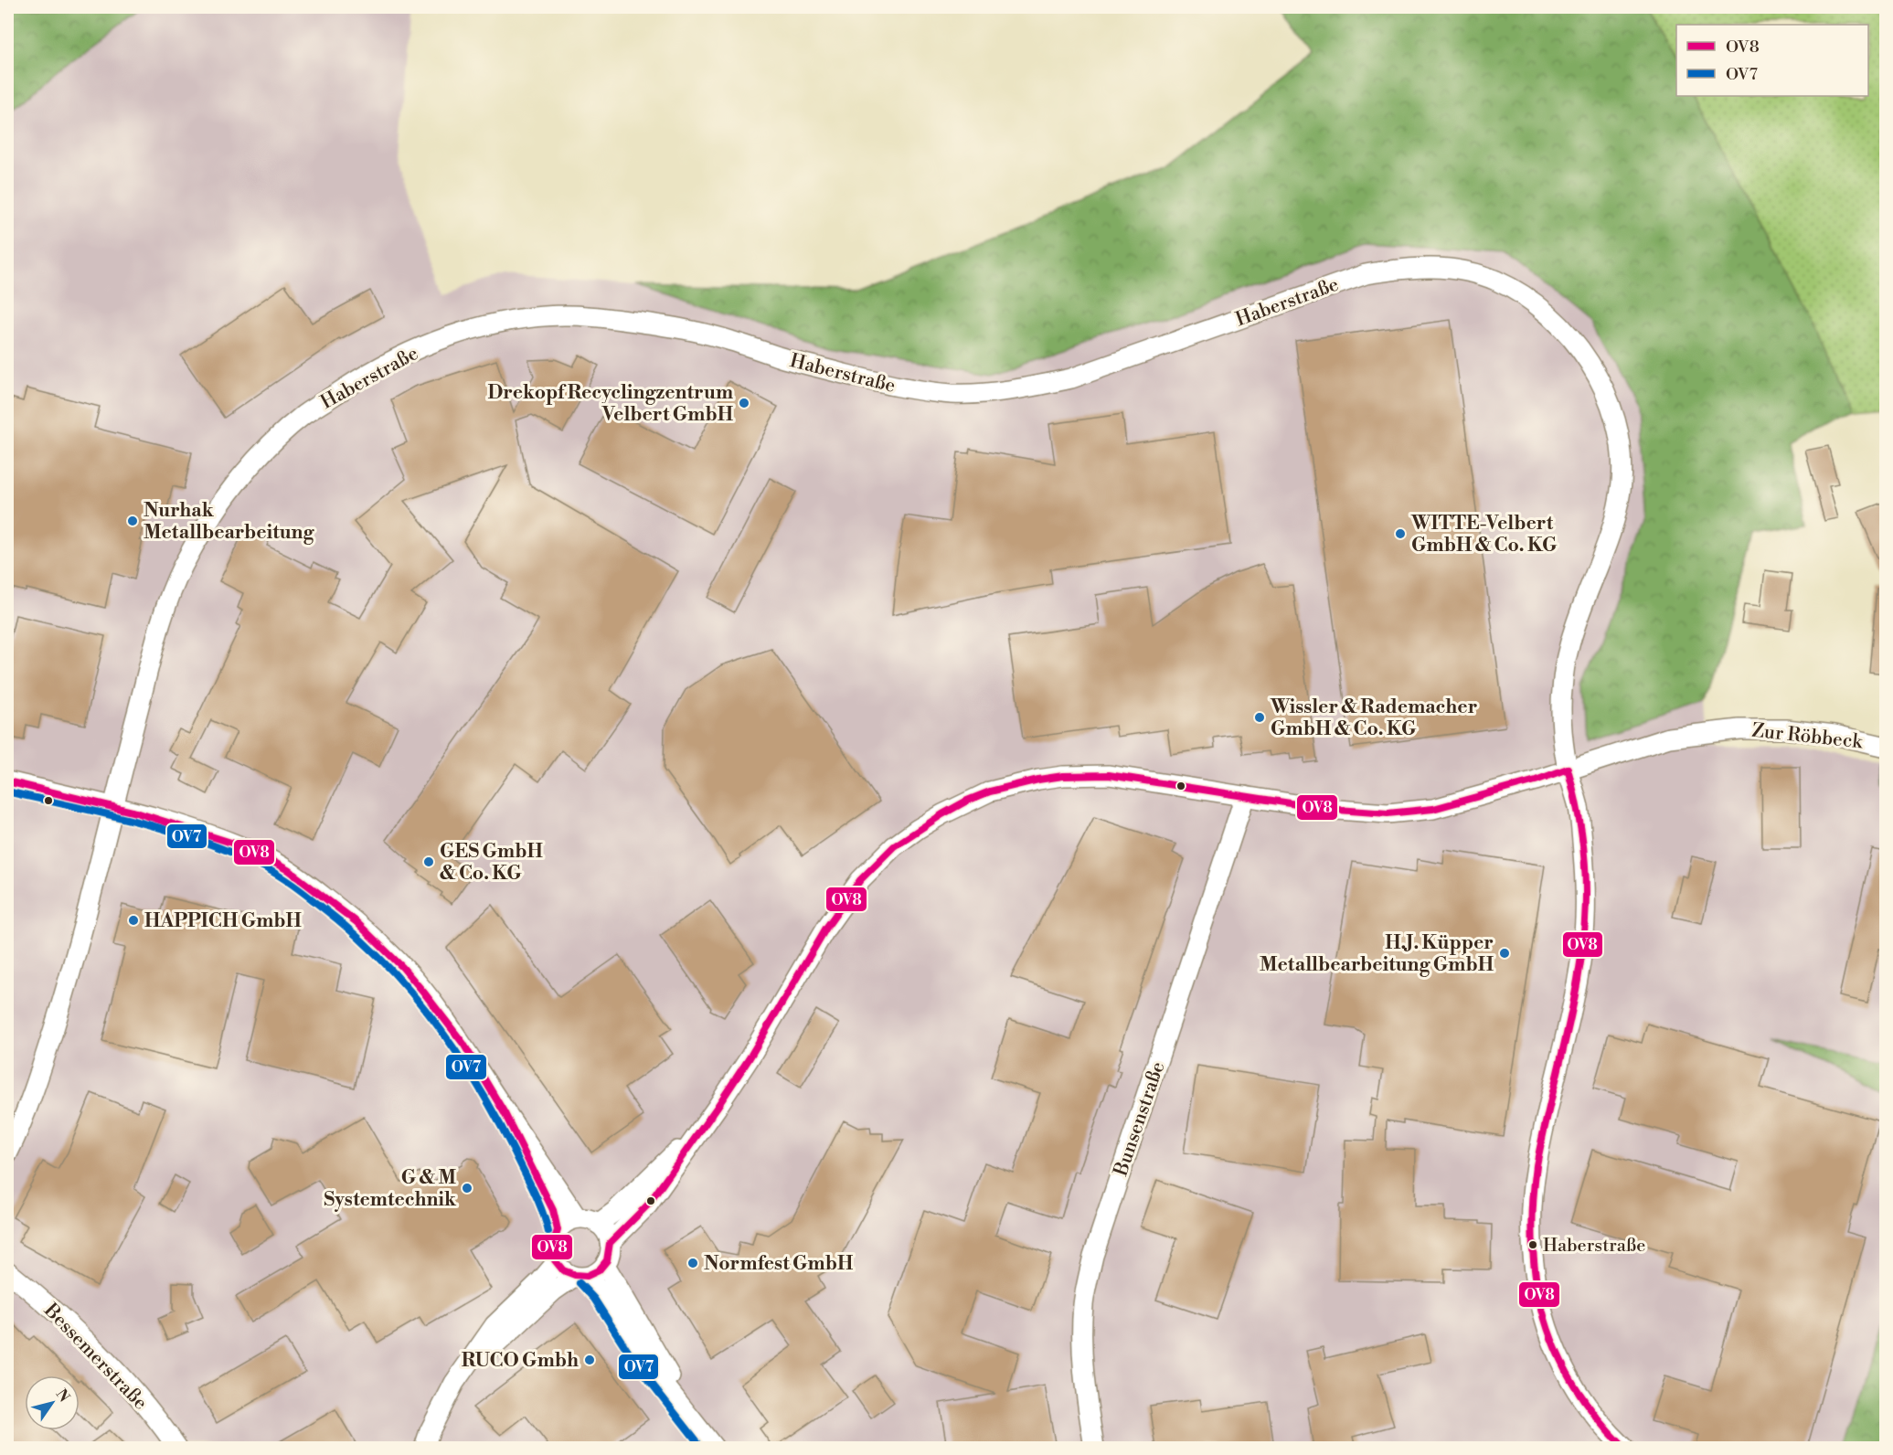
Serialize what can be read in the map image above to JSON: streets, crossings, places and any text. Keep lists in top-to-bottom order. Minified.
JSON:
{"streets":{"street":["Haberstraße","Zur Röbbeck","Bunsenstraße","Bessemerstraße"]},"crossings":[["Haberstraße","Zur Röbbeck"],["Zur Röbbeck","Bunsenstraße"]],"places":["Drekopf Recyclingzentrum Velbert GmbH","Nurhak Metallbearbeitung","WITTE-Velbert GmbH & Co. KG","Wissler & Rademacher GmbH & Co. KG","GES GmbH & Co. KG","HAPPICH GmbH","H.J. Küpper Metallbearbeitung GmbH","G & M Systemtechnik","Haberstraße","Normfest GmbH","RUCO Gmbh"],"lines":["transit line OV8","transit line OV7"],"legend":["OV8","OV7"],"north":"top right"}
